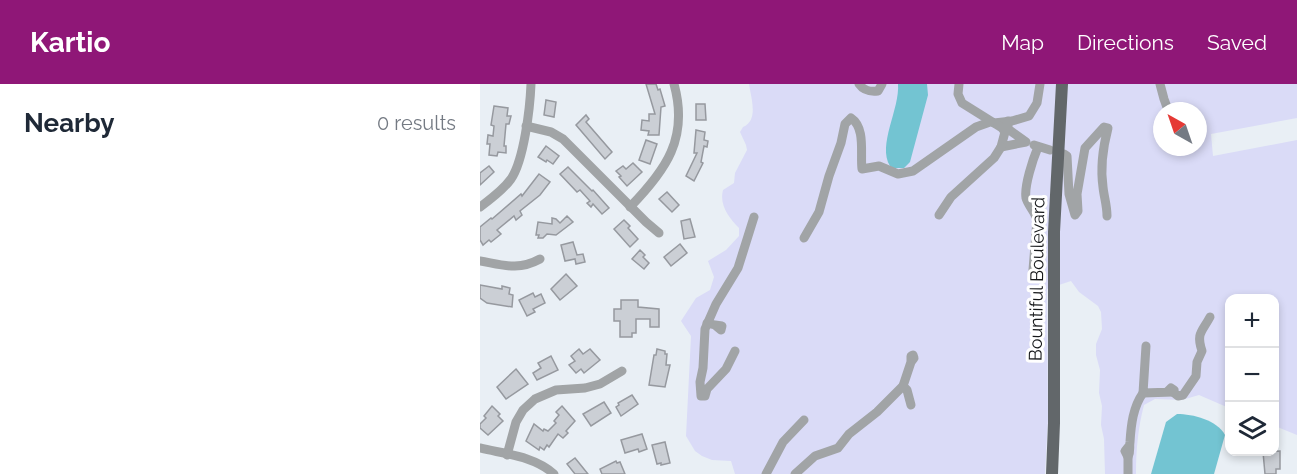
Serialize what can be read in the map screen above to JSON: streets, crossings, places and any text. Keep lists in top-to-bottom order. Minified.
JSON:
{"streets":{"main road":["Bountiful Boulevard"]},"north":"top left","page":{"header":"Kartio","nav":["Map","Directions","Saved"],"heading":["Nearby","0 results"],"map_buttons":["+","−"]}}
